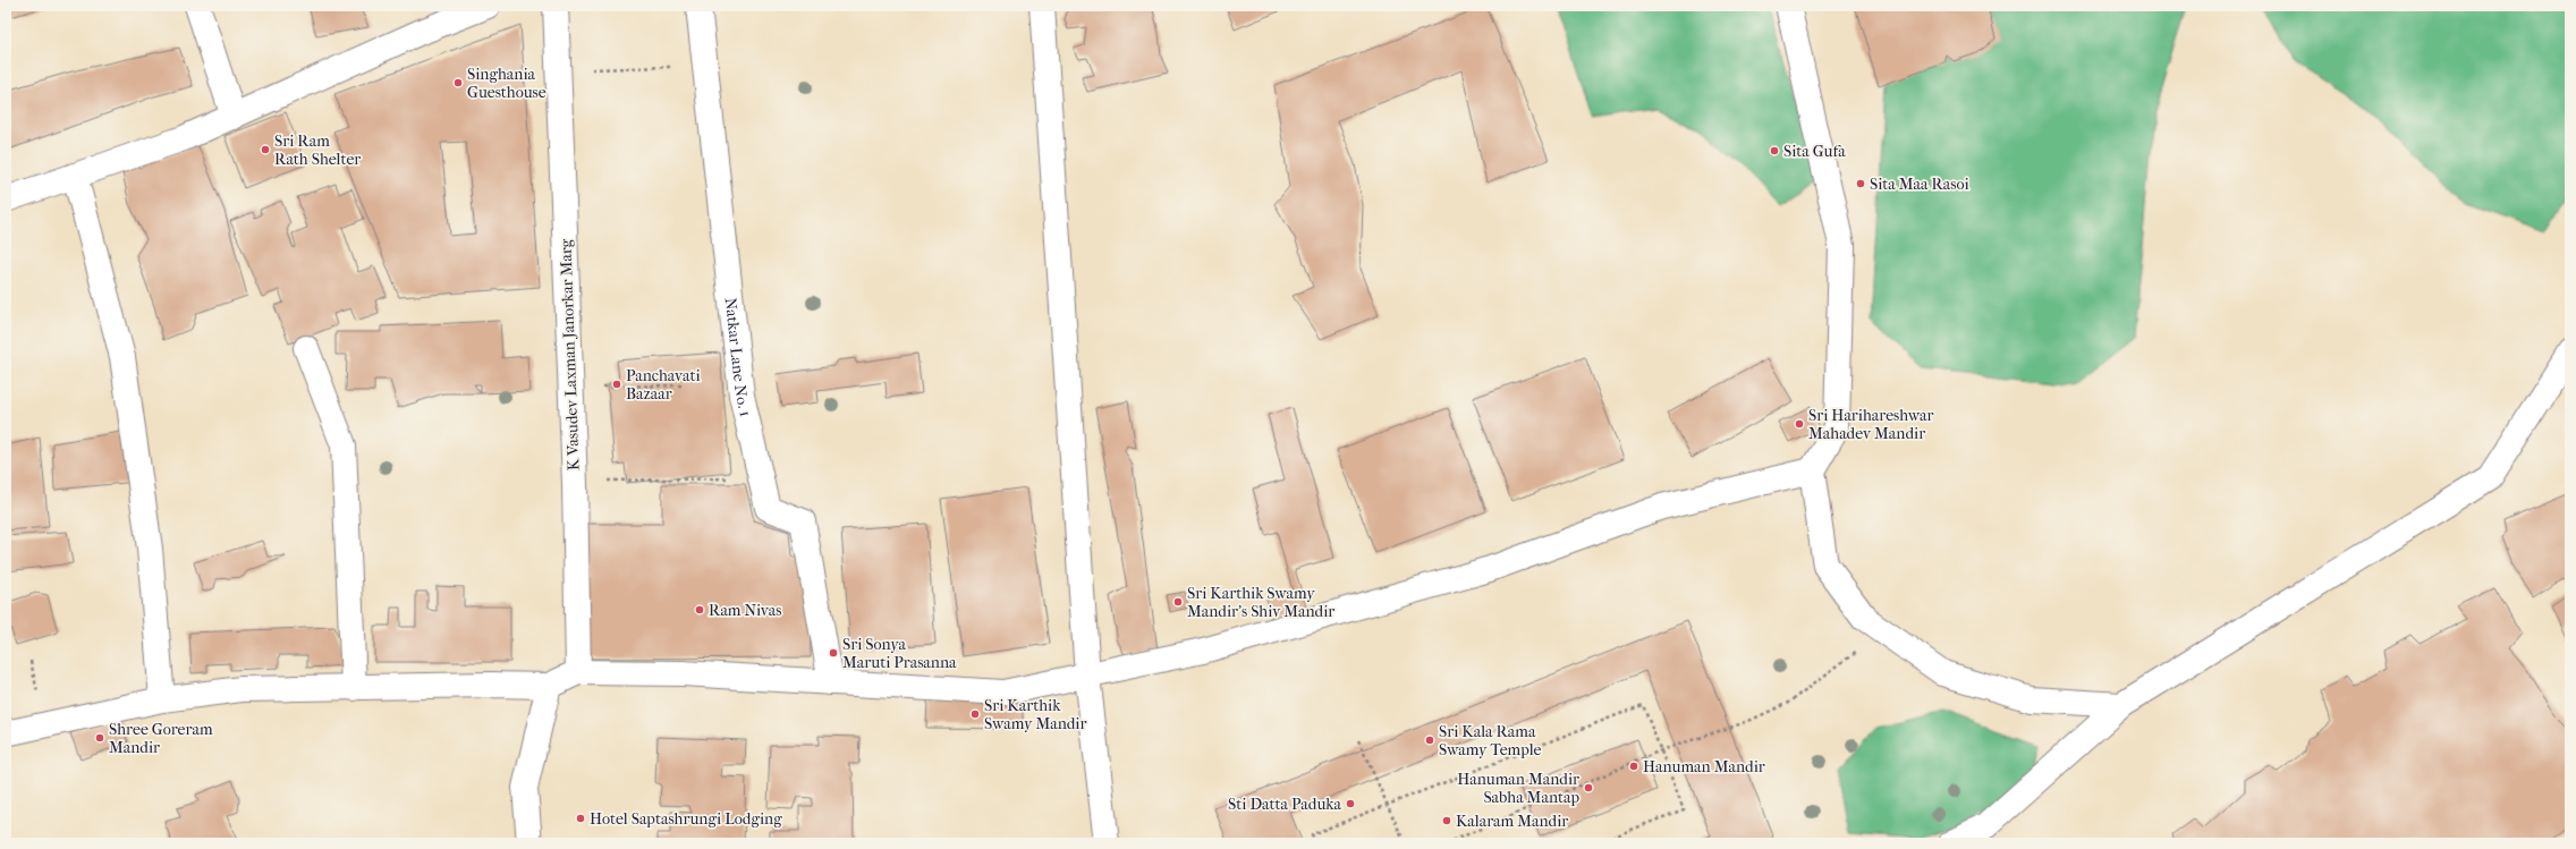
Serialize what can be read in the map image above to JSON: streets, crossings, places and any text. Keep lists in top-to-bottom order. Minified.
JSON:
{"streets":{"street":["K Vasudev Laxman Janorkar Marg","Natkar Lane No. 1"]},"places":["Singhania Guesthouse","Sri Ram Rath Shelter","Sita Gufa","Sita Maa Rasoi","Panchavati Bazaar","Sri Harihareshwar Mahadev Mandir","Sri Karthik Swamy Mandir's Shiv Mandir","Ram Nivas","Sri Sonya Maruti Prasanna","Sri Karthik Swamy Mandir","Shree Goreram Mandir","Sri Kala Rama Swamy Temple","Hanuman Mandir","Hanuman Mandir Sabha Mantap","Sti Datta Paduka","Hotel Saptashrungi Lodging","Kalaram Mandir"]}
